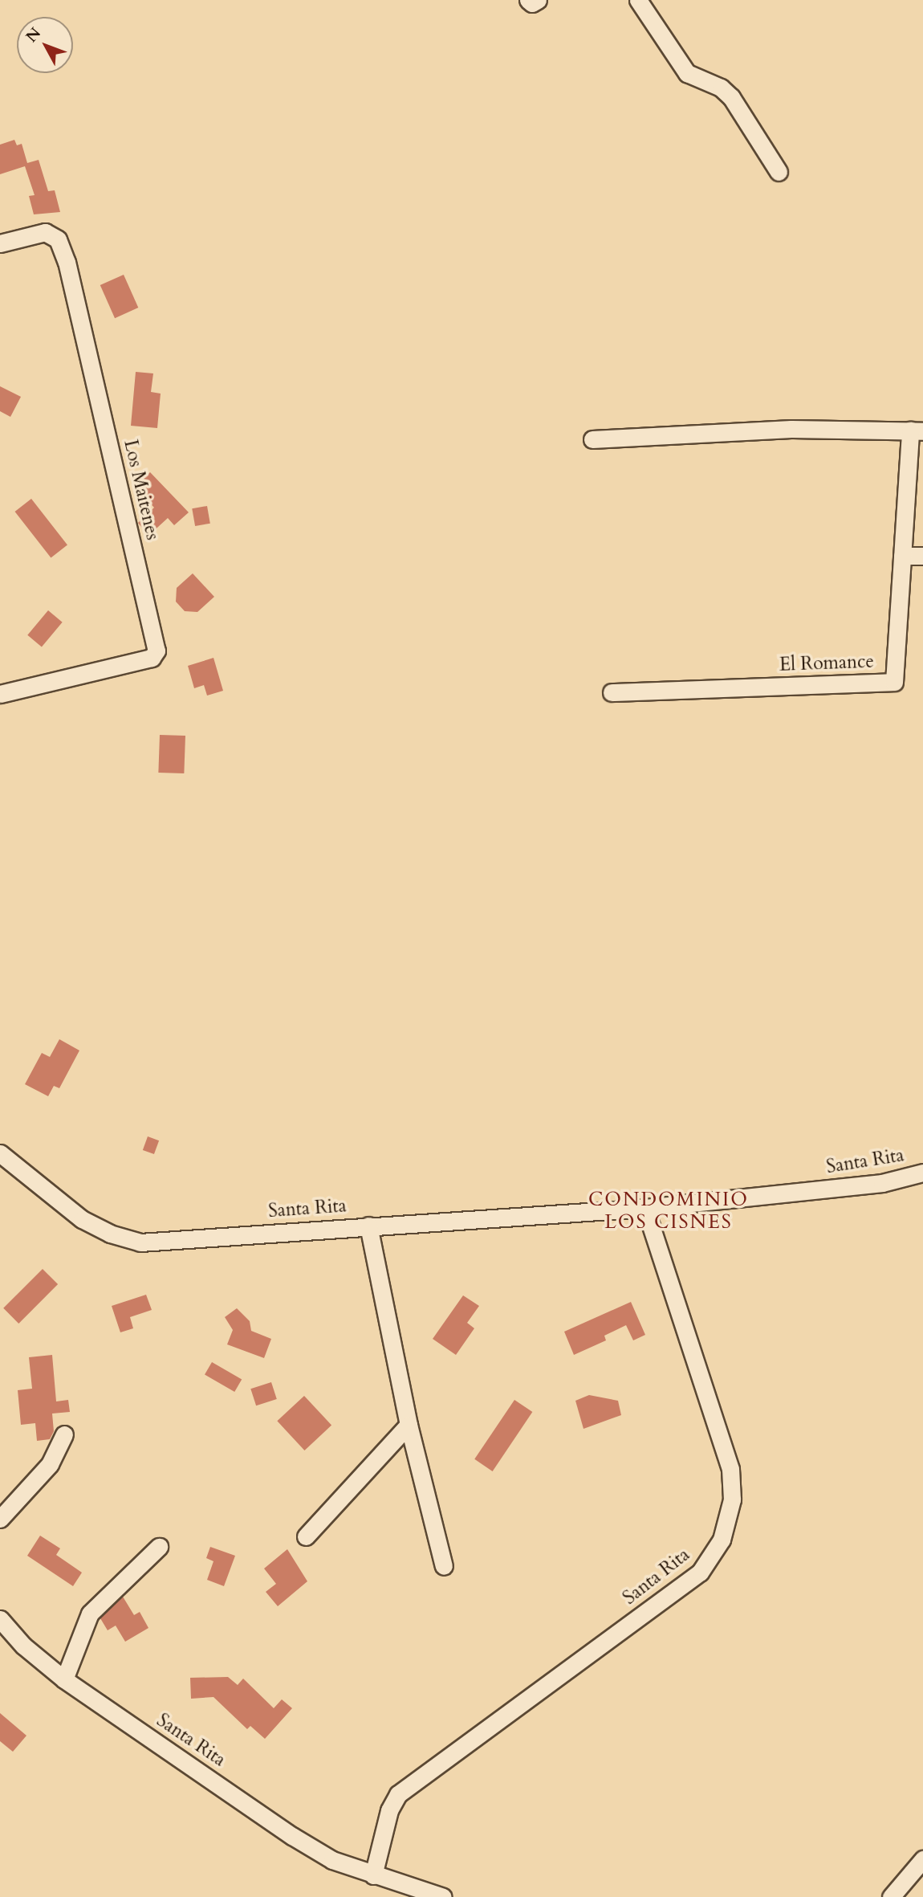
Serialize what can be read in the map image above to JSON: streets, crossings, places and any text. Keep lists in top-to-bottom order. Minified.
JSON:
{"streets":{"street":["Los Maitenes","El Romance","Santa Rita"]},"districts":["CONDOMINIO LOS CISNES"],"north":"top left"}
